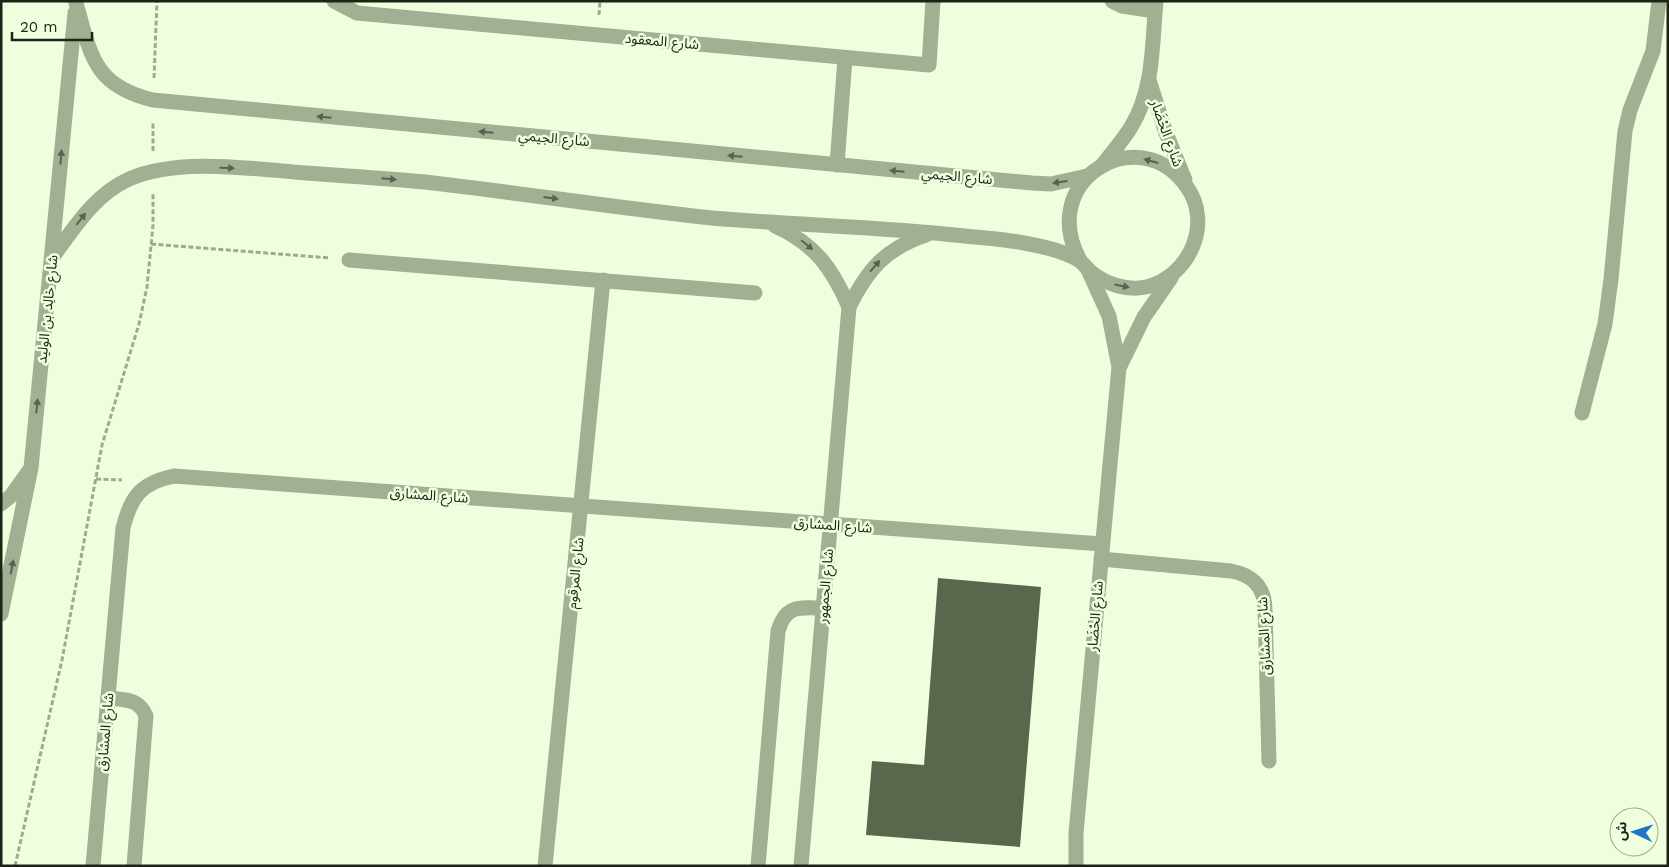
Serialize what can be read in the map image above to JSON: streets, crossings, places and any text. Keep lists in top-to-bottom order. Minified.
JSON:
{"streets":{"street":["شارع المعقود","شارع الحْضَار","شارع الجيمي","شارع خالِد بن الوليد","شارع المشارق","شارع المرقوم","شارع الجمهور"]},"crossings":[["شارع الحْضَار","شارع الجيمي"],["شارع الحْضَار","شارع المشارق"],["شارع الجيمي","شارع خالِد بن الوليد"],["شارع المشارق","شارع المرقوم"],["شارع المشارق","شارع الجمهور"]],"one_way":["شارع خالِد بن الوليد"],"scale_bar":"20 m","north":"left"}
